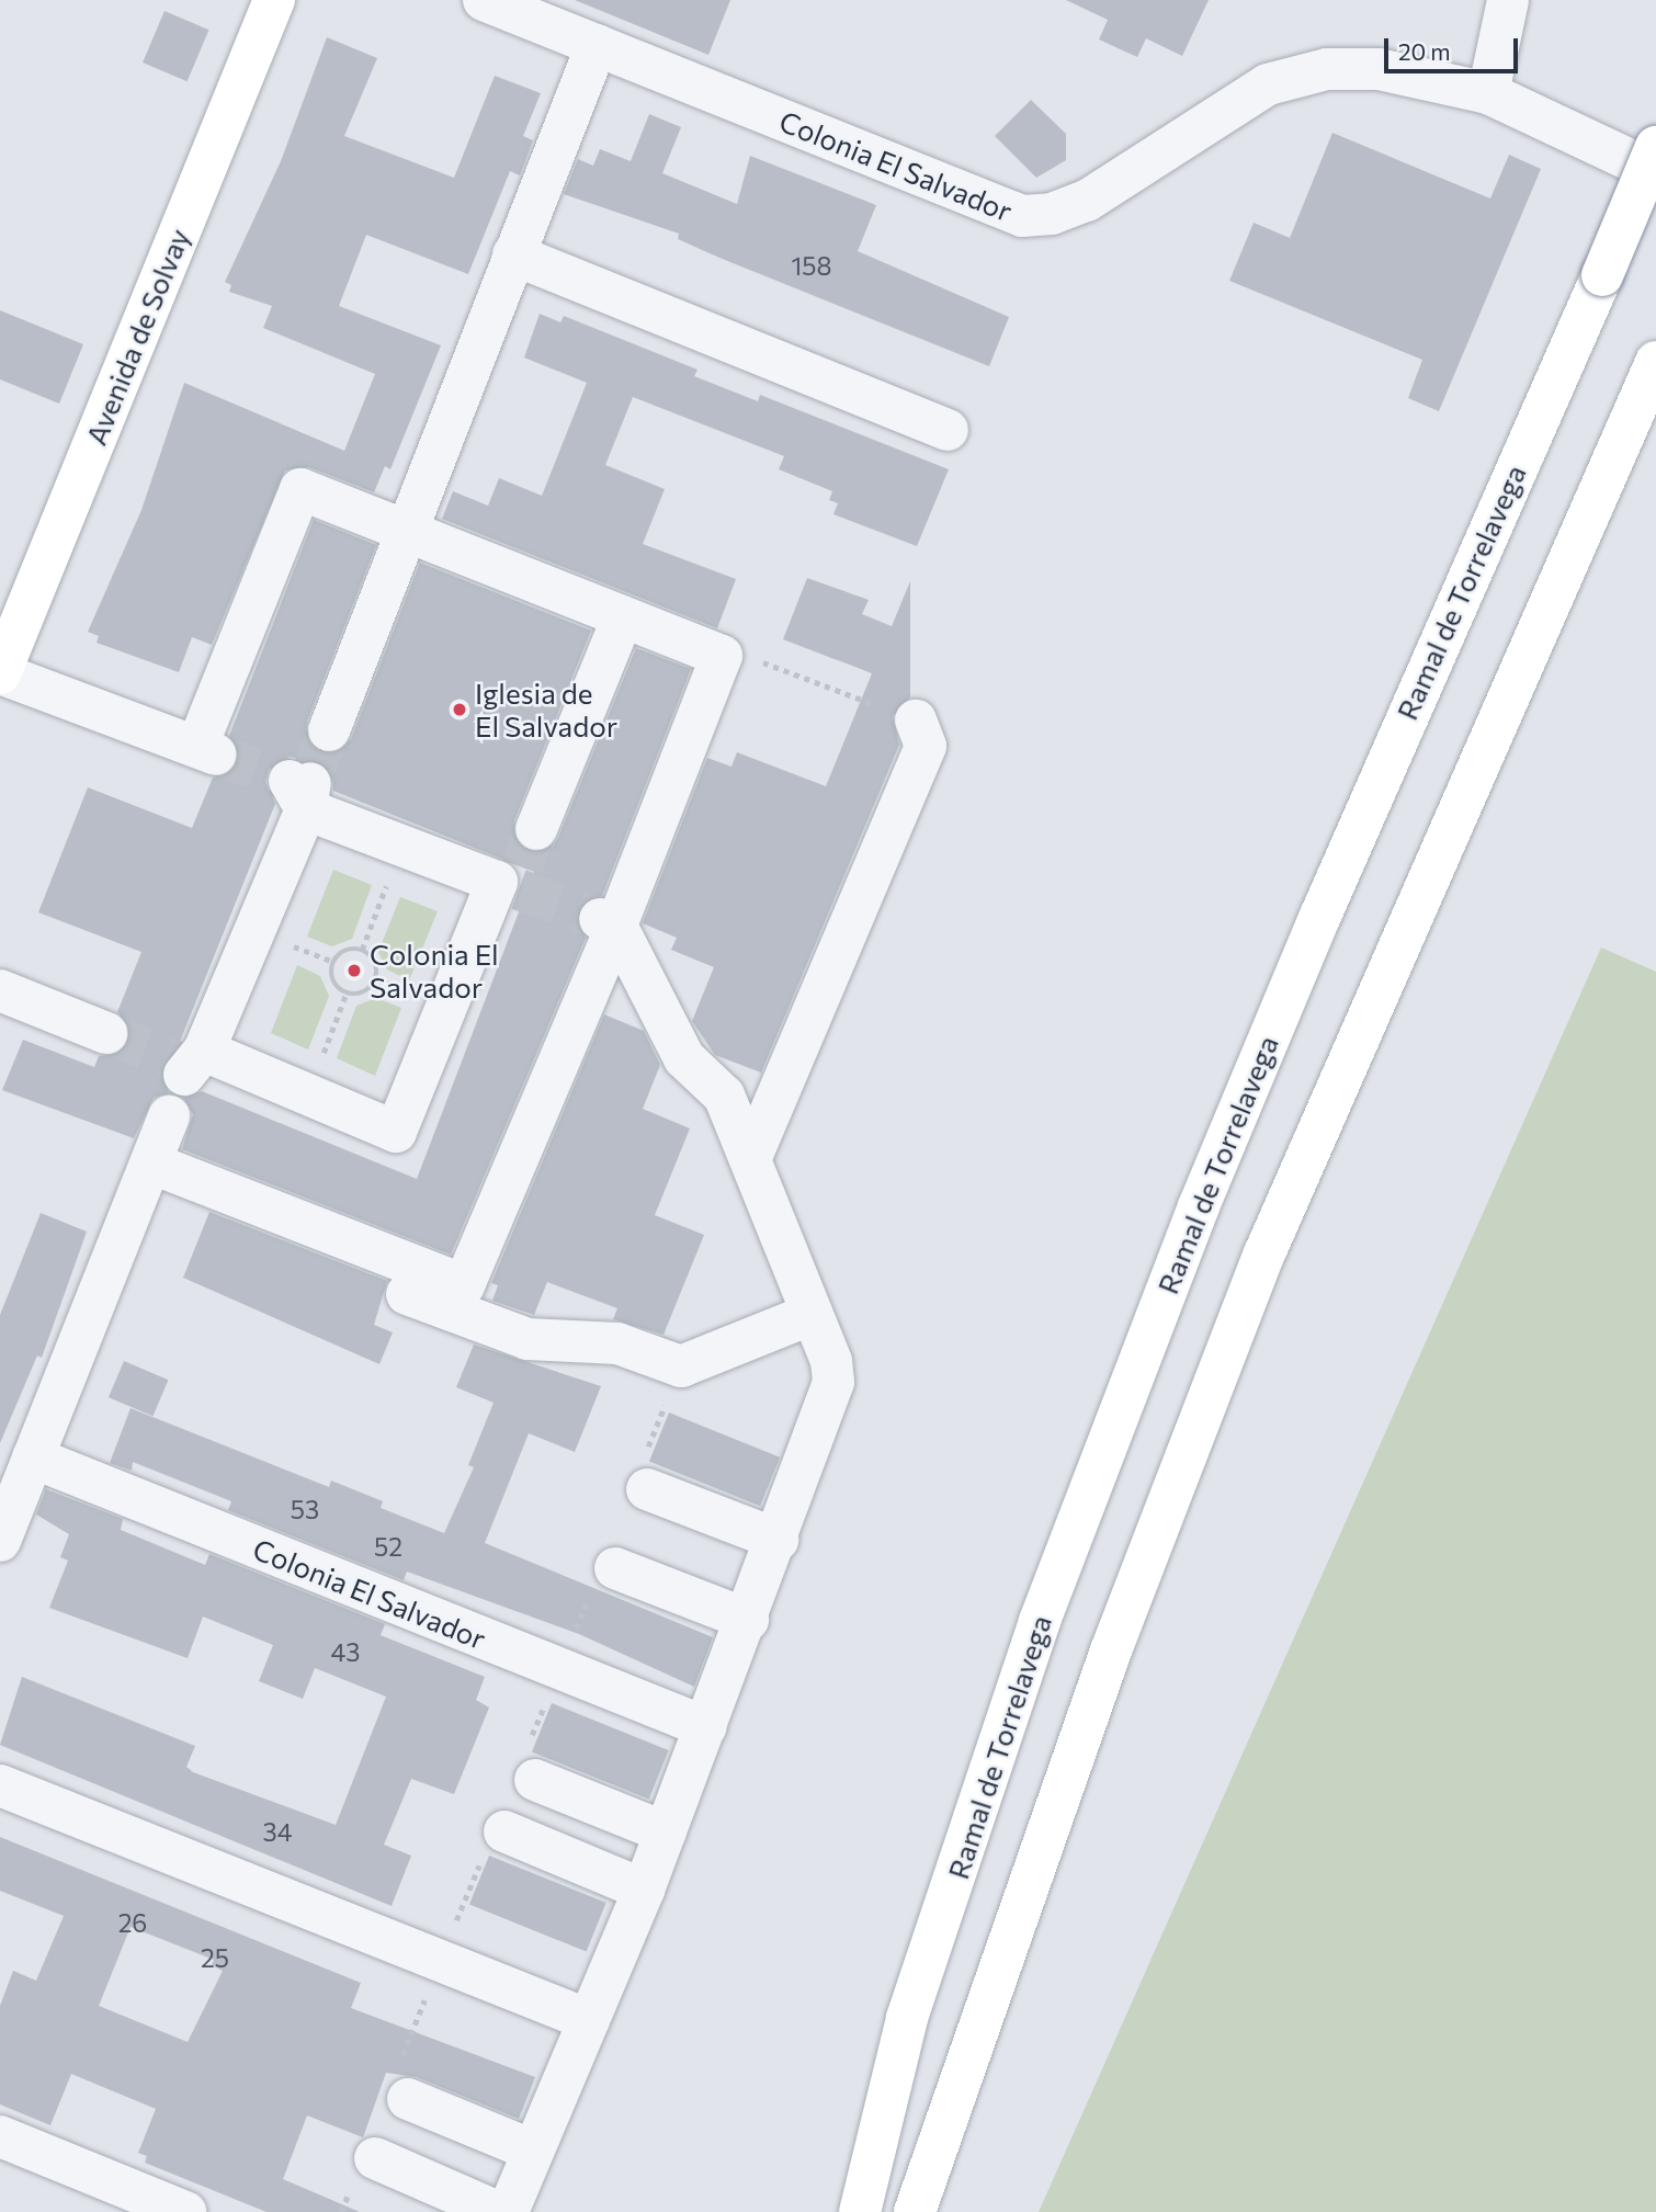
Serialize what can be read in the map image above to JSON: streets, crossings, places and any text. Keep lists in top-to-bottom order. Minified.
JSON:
{"streets":{"highway":["Avenida de Solvay","Ramal de Torrelavega"],"street":["Colonia El Salvador"]},"places":["Iglesia de El Salvador","Colonia El Salvador"],"house_numbers":["158","53","52","43","34","26","25"],"scale_bar":"20 m"}
